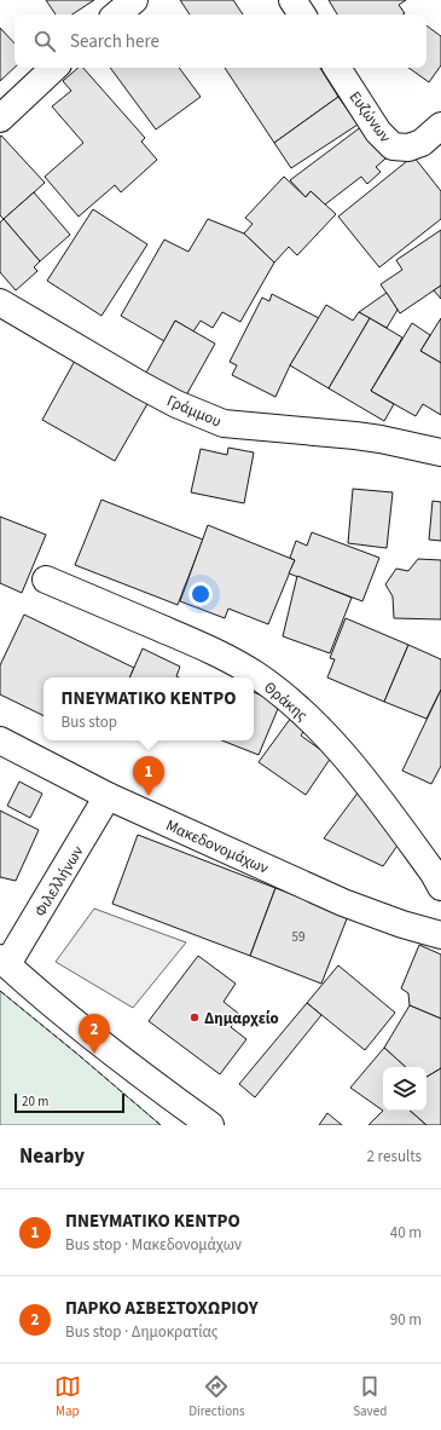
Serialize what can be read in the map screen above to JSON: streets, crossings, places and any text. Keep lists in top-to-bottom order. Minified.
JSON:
{"streets":{"street":["Ευζώνων","Γράμμου","Θράκης","Μακεδονομάχων","Φιλελλήνων"]},"crossings":[["Μακεδονομάχων","Φιλελλήνων"]],"places":["Δημαρχείο"],"house_numbers":["59"],"scale_bar":"20 m","page":{"search":"Search here","popup":["ΠΝΕΥΜΑΤΙΚΟ ΚΕΝΤΡΟ","Bus stop"],"pins":["1","2"],"scale":"20 m","heading":["Nearby","2 results"],"list":[{"mark":"1","name":"ΠΝΕΥΜΑΤΙΚΟ ΚΕΝΤΡΟ","note":"Bus stop · Μακεδονομάχων","value":"40 m"},{"mark":"2","name":"ΠΑΡΚΟ ΑΣΒΕΣΤΟΧΩΡΙΟΥ","note":"Bus stop · Δημοκρατίας","value":"90 m"}],"nav":["Map","Directions","Saved"]}}
